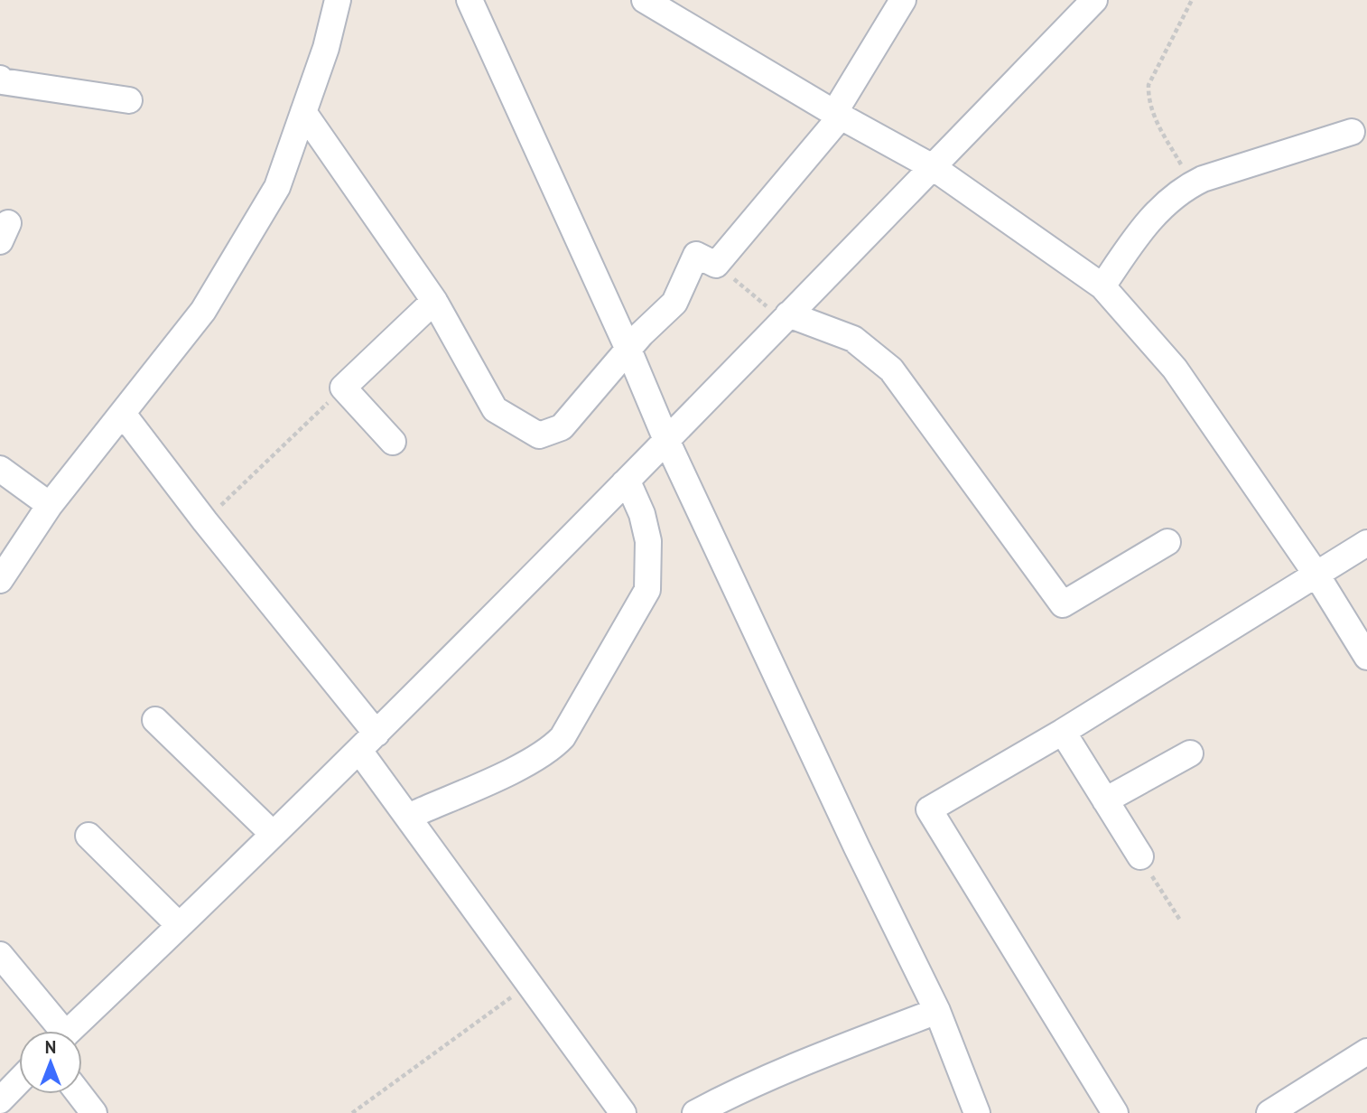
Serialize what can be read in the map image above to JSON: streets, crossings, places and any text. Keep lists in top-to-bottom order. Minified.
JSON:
{"north":"top"}
